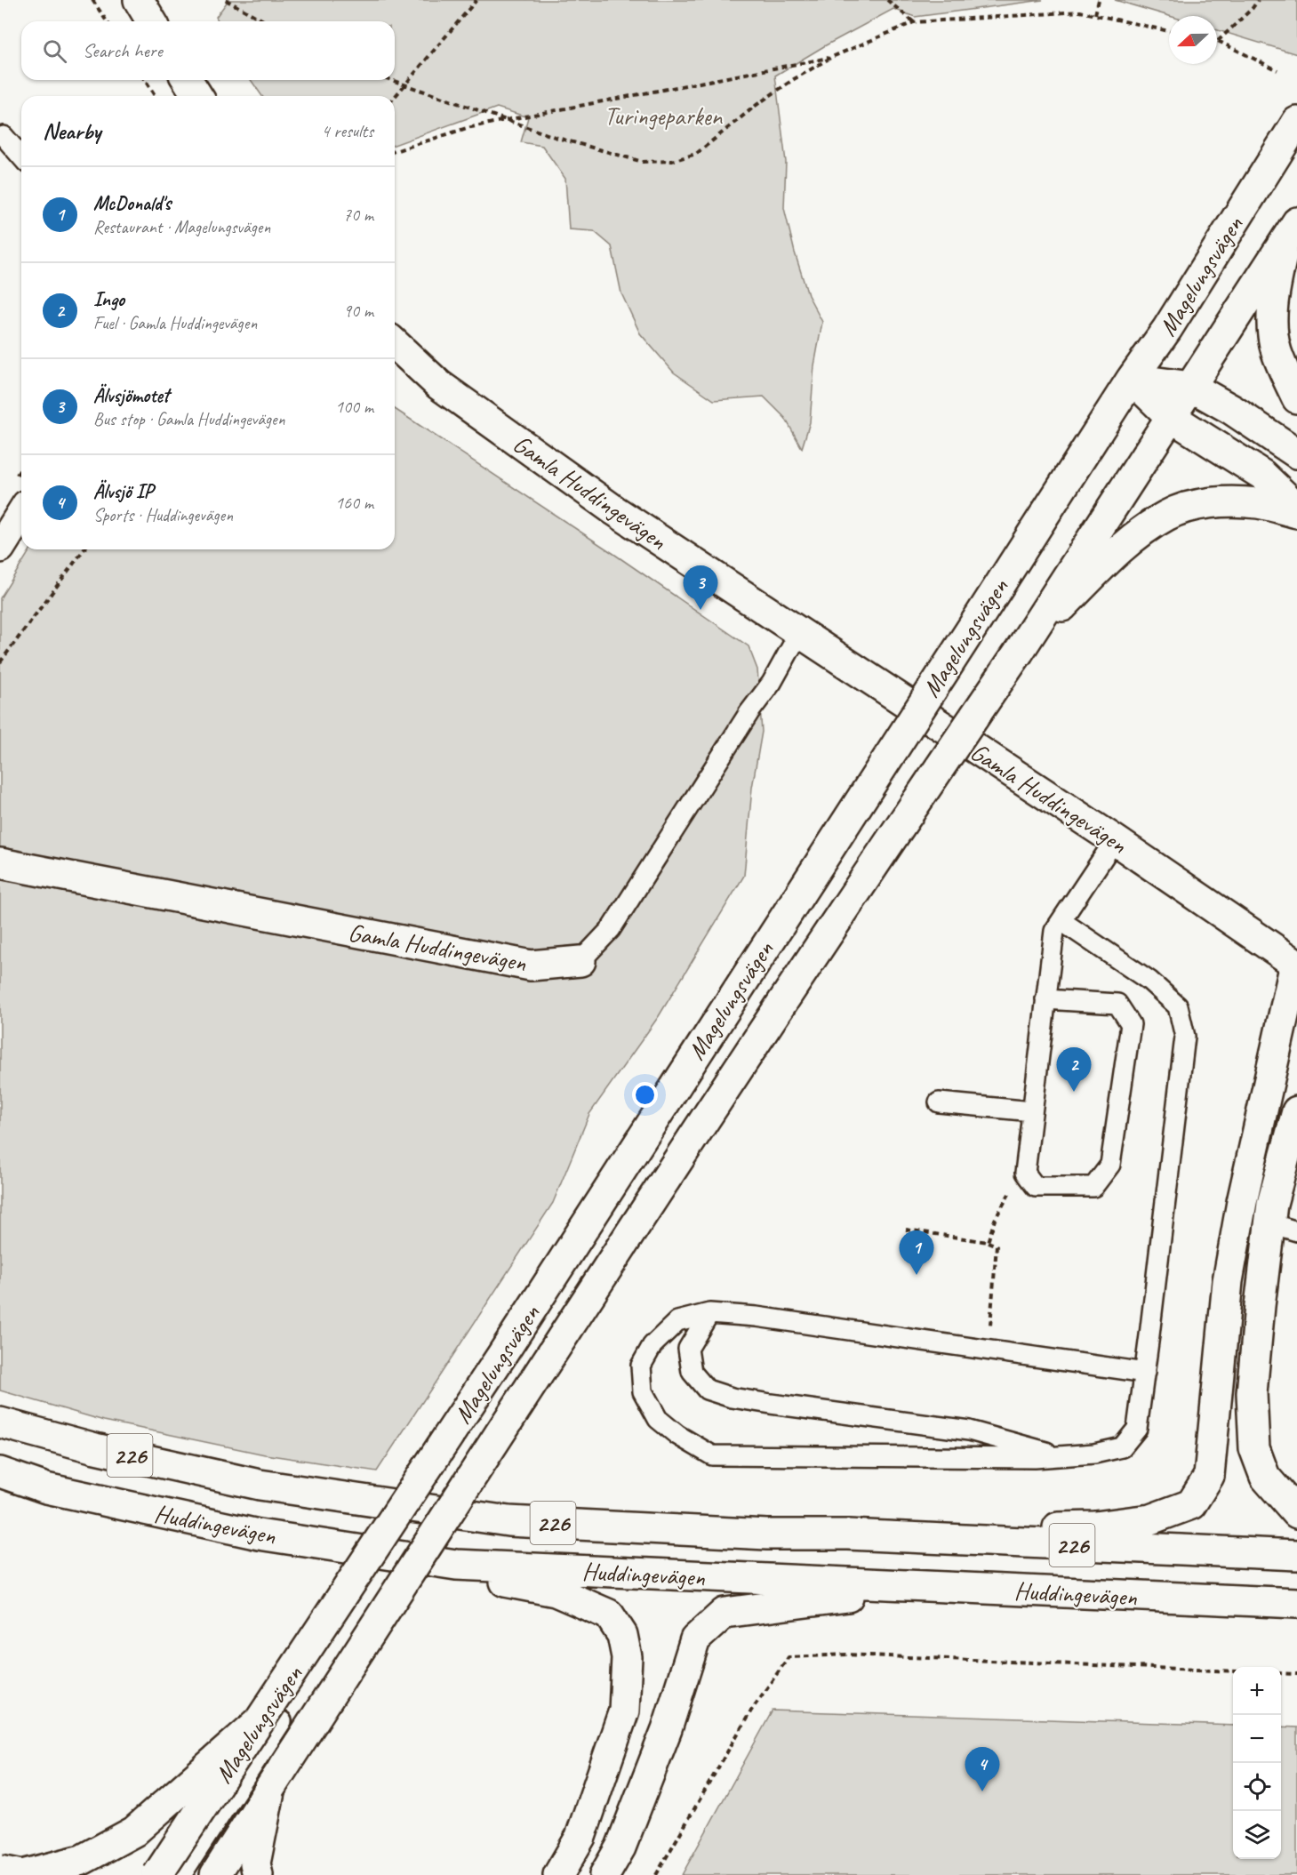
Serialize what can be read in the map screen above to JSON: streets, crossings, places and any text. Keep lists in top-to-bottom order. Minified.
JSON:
{"streets":{"main road":["Magelungsvägen","Gamla Huddingevägen","226","Huddingevägen"]},"parks":["Turingeparken"],"north":"left","page":{"search":"Search here","heading":["Nearby","4 results"],"list":[{"mark":"1","name":"McDonald's","note":"Restaurant · Magelungsvägen","value":"70 m"},{"mark":"2","name":"Ingo","note":"Fuel · Gamla Huddingevägen","value":"90 m"},{"mark":"3","name":"Älvsjömotet","note":"Bus stop · Gamla Huddingevägen","value":"100 m"},{"mark":"4","name":"Älvsjö IP","note":"Sports · Huddingevägen","value":"160 m"}],"pins":["3","2","1","4"],"map_buttons":["+","−"]}}
